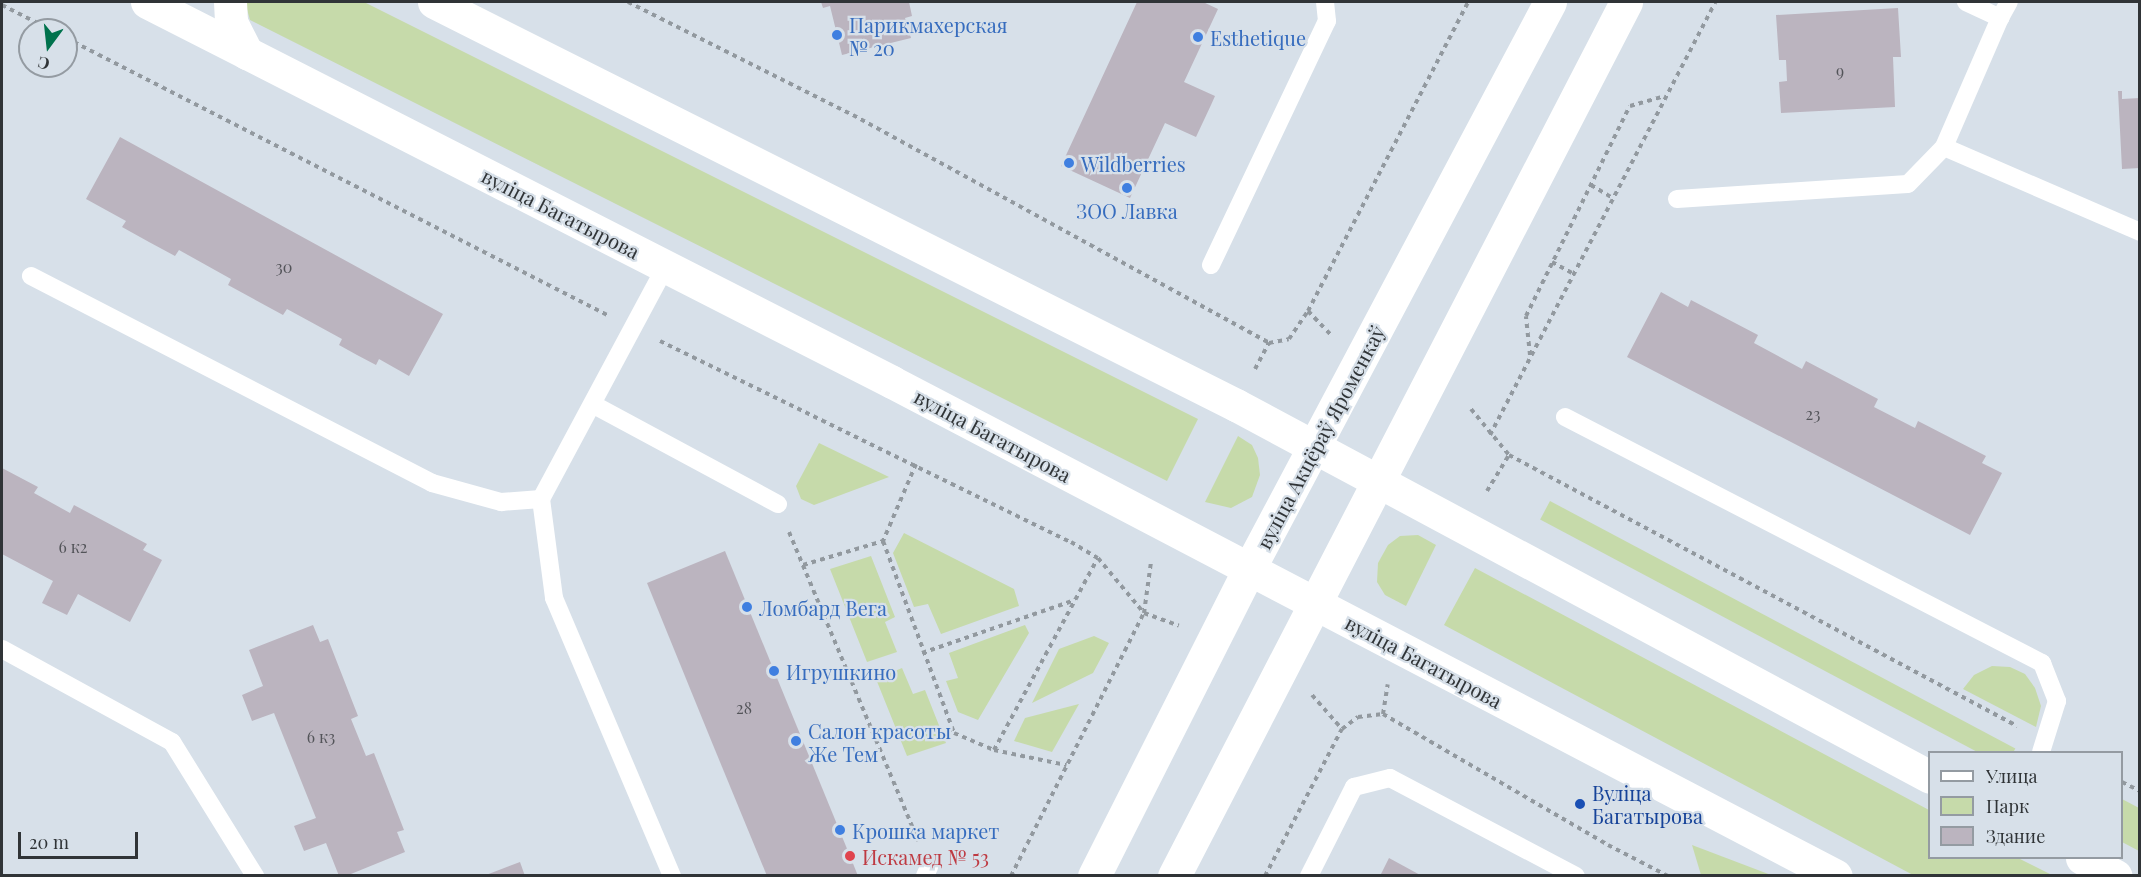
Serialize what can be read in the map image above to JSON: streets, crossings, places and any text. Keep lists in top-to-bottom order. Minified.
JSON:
{"streets":{"street":["вуліца Багатырова","вуліца Акцёраў Яроменкаў"]},"crossings":[["вуліца Багатырова","вуліца Акцёраў Яроменкаў"]],"places":["Парикмахерская № 20","Esthetique","Wildberries","ЗОО Лавка","Ломбард Вега","Игрушкино","Салон красоты Же Тем","Вуліца Багатырова","Крошка маркет","Искамед № 53"],"house_numbers":["9","30","23","6 к2","28","6 к3"],"legend":["Улица","Парк","Здание"],"scale_bar":"20 m","north":"bottom"}
